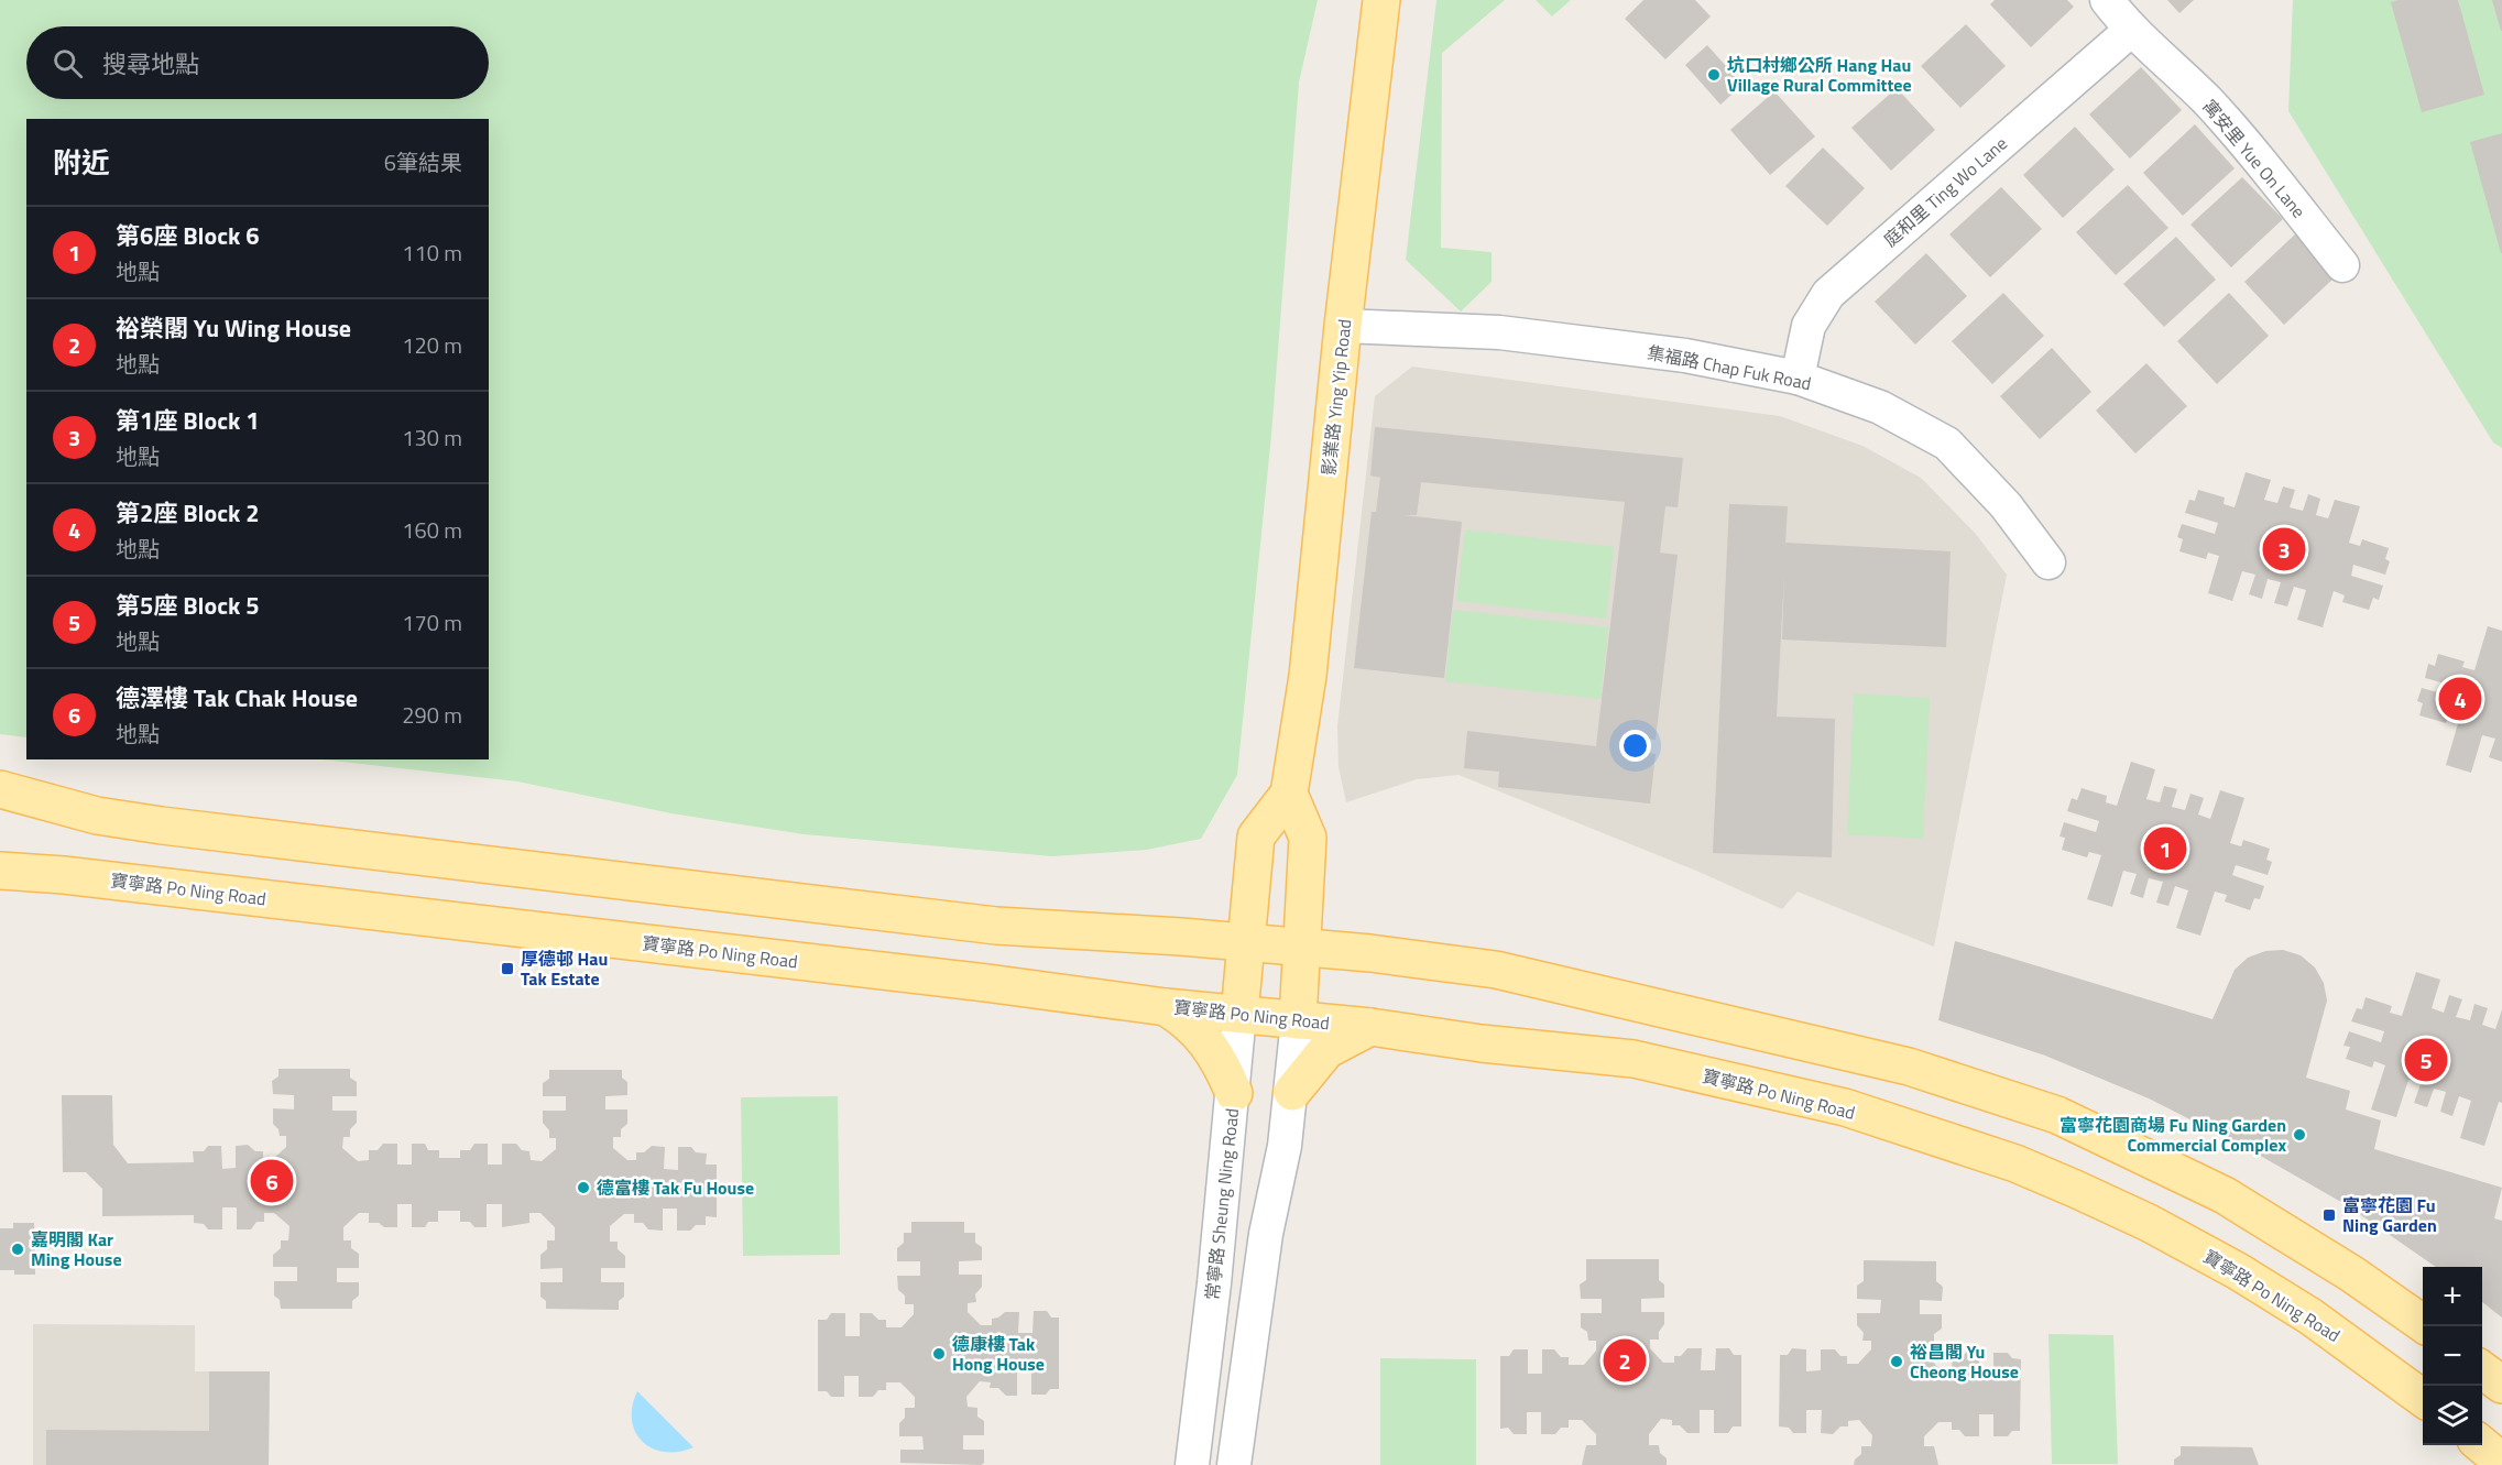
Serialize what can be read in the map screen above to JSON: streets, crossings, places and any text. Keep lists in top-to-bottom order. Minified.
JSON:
{"streets":{"main road":["影業路 Ying Yip Road","寶寧路 Po Ning Road","常寧路 Sheung Ning Road"],"street":["寓安里 Yue On Lane","庭和里 Ting Wo Lane","集福路 Chap Fuk Road"]},"crossings":[["寓安里 Yue On Lane","庭和里 Ting Wo Lane"],["庭和里 Ting Wo Lane","集福路 Chap Fuk Road"],["集福路 Chap Fuk Road","影業路 Ying Yip Road"],["影業路 Ying Yip Road","常寧路 Sheung Ning Road"],["寶寧路 Po Ning Road","常寧路 Sheung Ning Road"]],"places":{"other":["坑口村鄉公所 Hang Hau Village Rural Committee","富寧花園商場 Fu Ning Garden Commercial Complex","德富樓 Tak Fu House","嘉明閣 Kar Ming House","德康樓 Tak Hong House","裕昌閣 Yu Cheong House"],"transit":["厚德邨 Hau Tak Estate","富寧花園 Fu Ning Garden"]},"page":{"search":"搜尋地點","heading":["附近","6筆結果"],"list":[{"mark":"1","name":"第6座 Block 6","note":"地點","value":"110 m"},{"mark":"2","name":"裕榮閣 Yu Wing House","note":"地點","value":"120 m"},{"mark":"3","name":"第1座 Block 1","note":"地點","value":"130 m"},{"mark":"4","name":"第2座 Block 2","note":"地點","value":"160 m"},{"mark":"5","name":"第5座 Block 5","note":"地點","value":"170 m"},{"mark":"6","name":"德澤樓 Tak Chak House","note":"地點","value":"290 m"}],"pins":["3","4","1","5","6","2"],"map_buttons":["+","−"]}}
